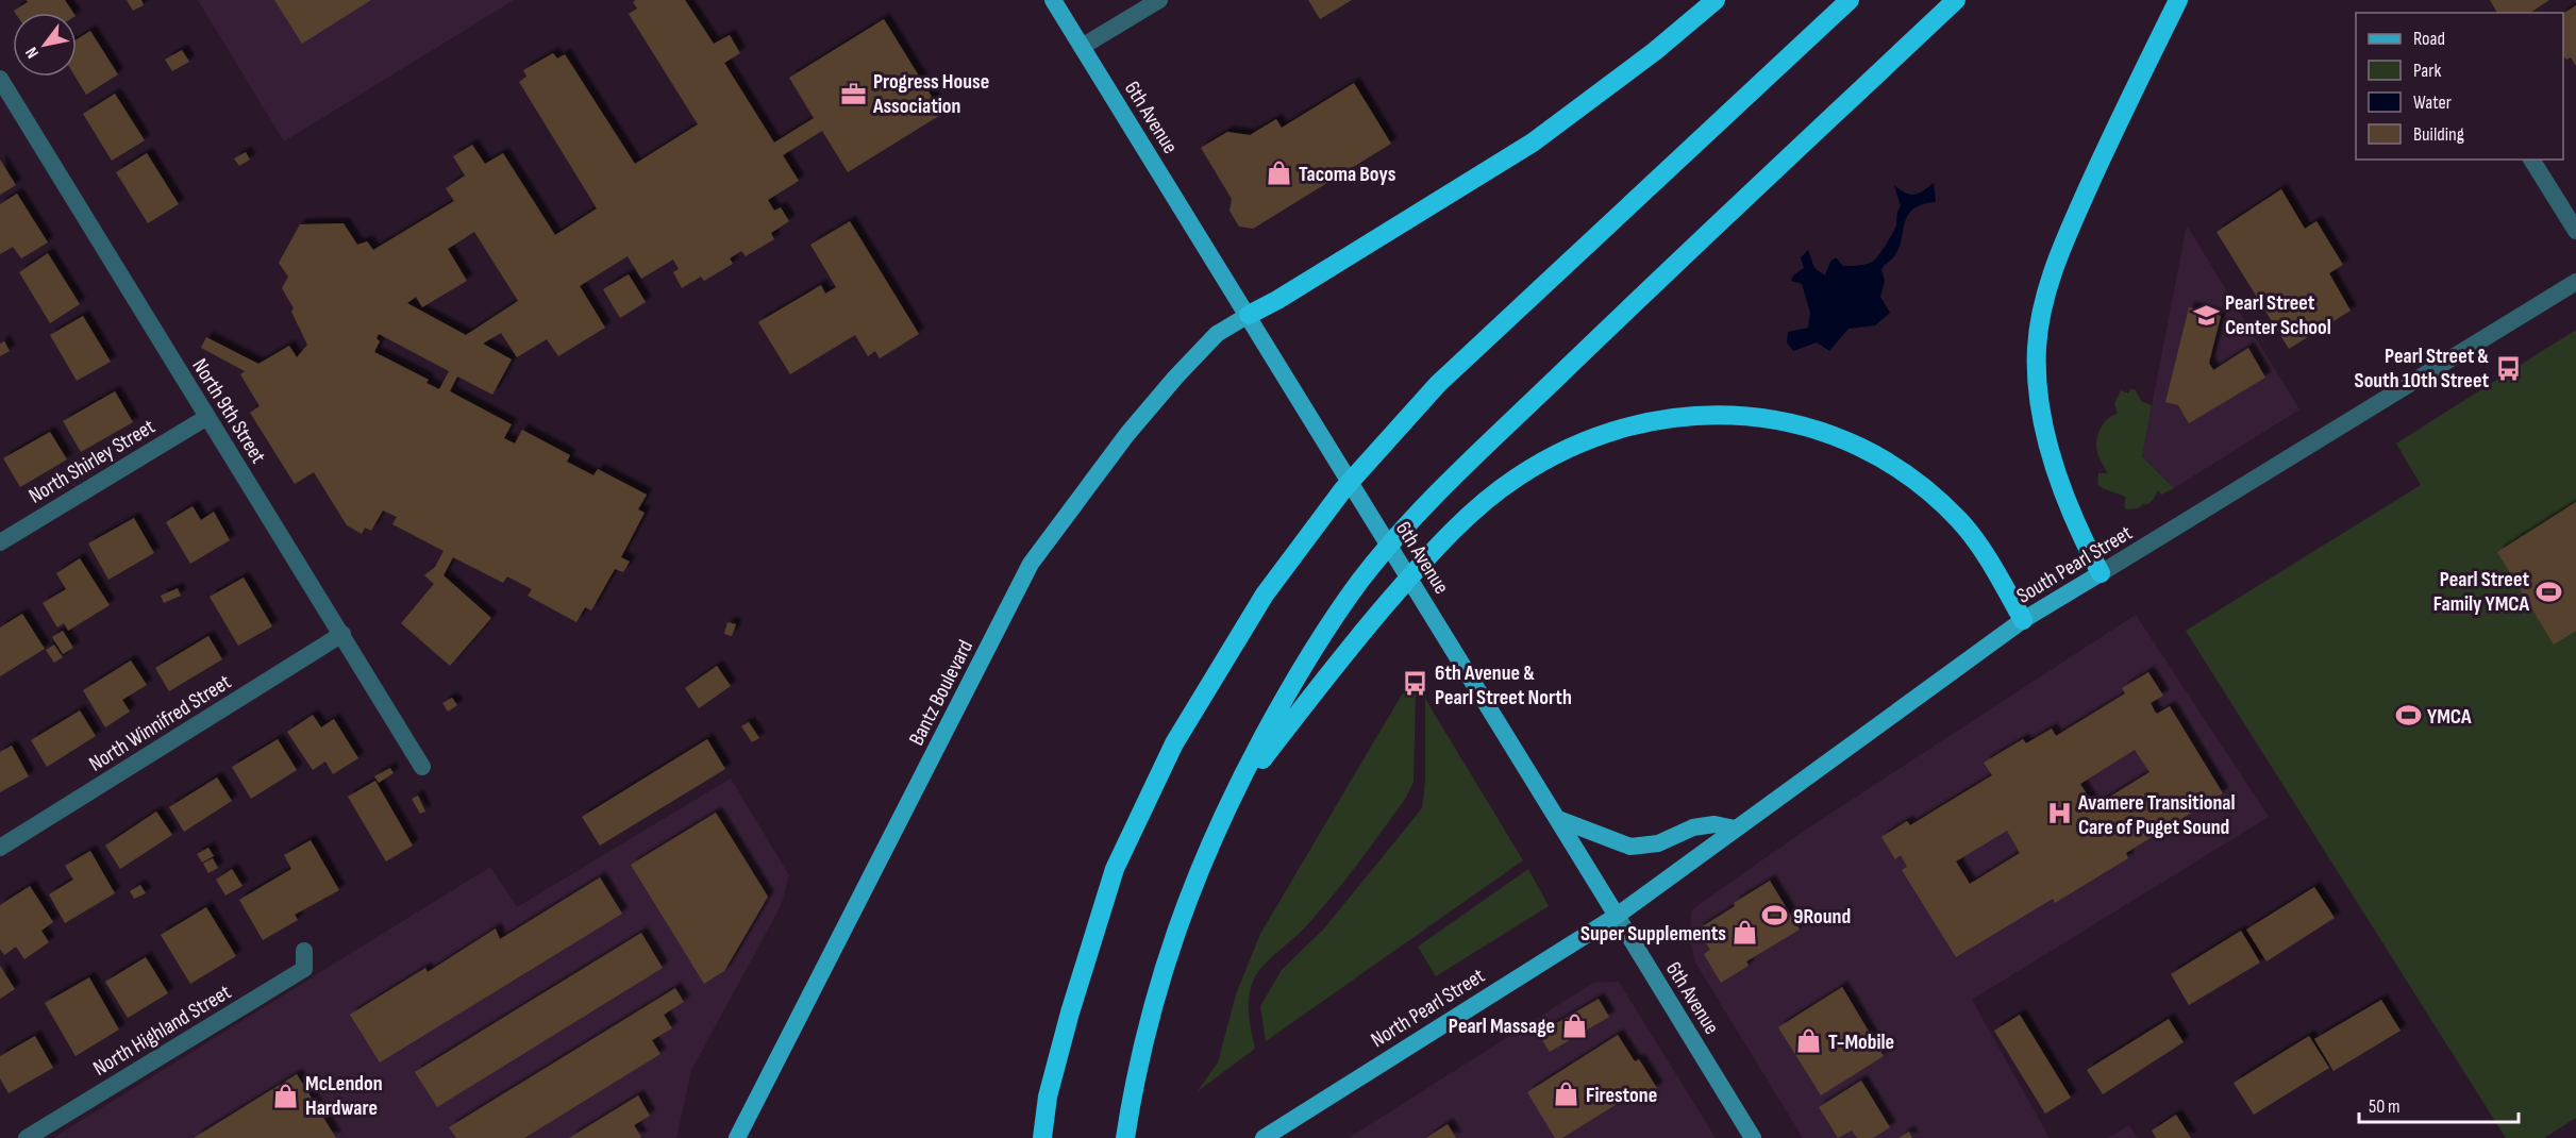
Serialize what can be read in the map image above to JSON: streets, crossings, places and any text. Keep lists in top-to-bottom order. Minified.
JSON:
{"streets":{"main road":["6th Avenue","South Pearl Street","Bantz Boulevard","North Pearl Street"],"street":["North 9th Street","North Shirley Street","North Winnifred Street","North Highland Street"]},"crossings":[["6th Avenue","South Pearl Street"],["6th Avenue","Bantz Boulevard"],["6th Avenue","North Pearl Street"],["North 9th Street","North Shirley Street"],["North 9th Street","North Winnifred Street"],["South Pearl Street","North Pearl Street"]],"places":{"office":["Progress House Association"],"shop":["Tacoma Boys","Super Supplements","Pearl Massage","T-Mobile","Firestone","McLendon Hardware"],"school or university":["Pearl Street Center School"],"bus stop":["Pearl Street & South 10th Street","6th Avenue & Pearl Street North"],"sports":["Pearl Street Family YMCA","YMCA","9Round"],"hospital":["Avamere Transitional Care of Puget Sound"]},"legend":["Road","Park","Water","Building"],"scale_bar":"50 m","north":"bottom left"}
